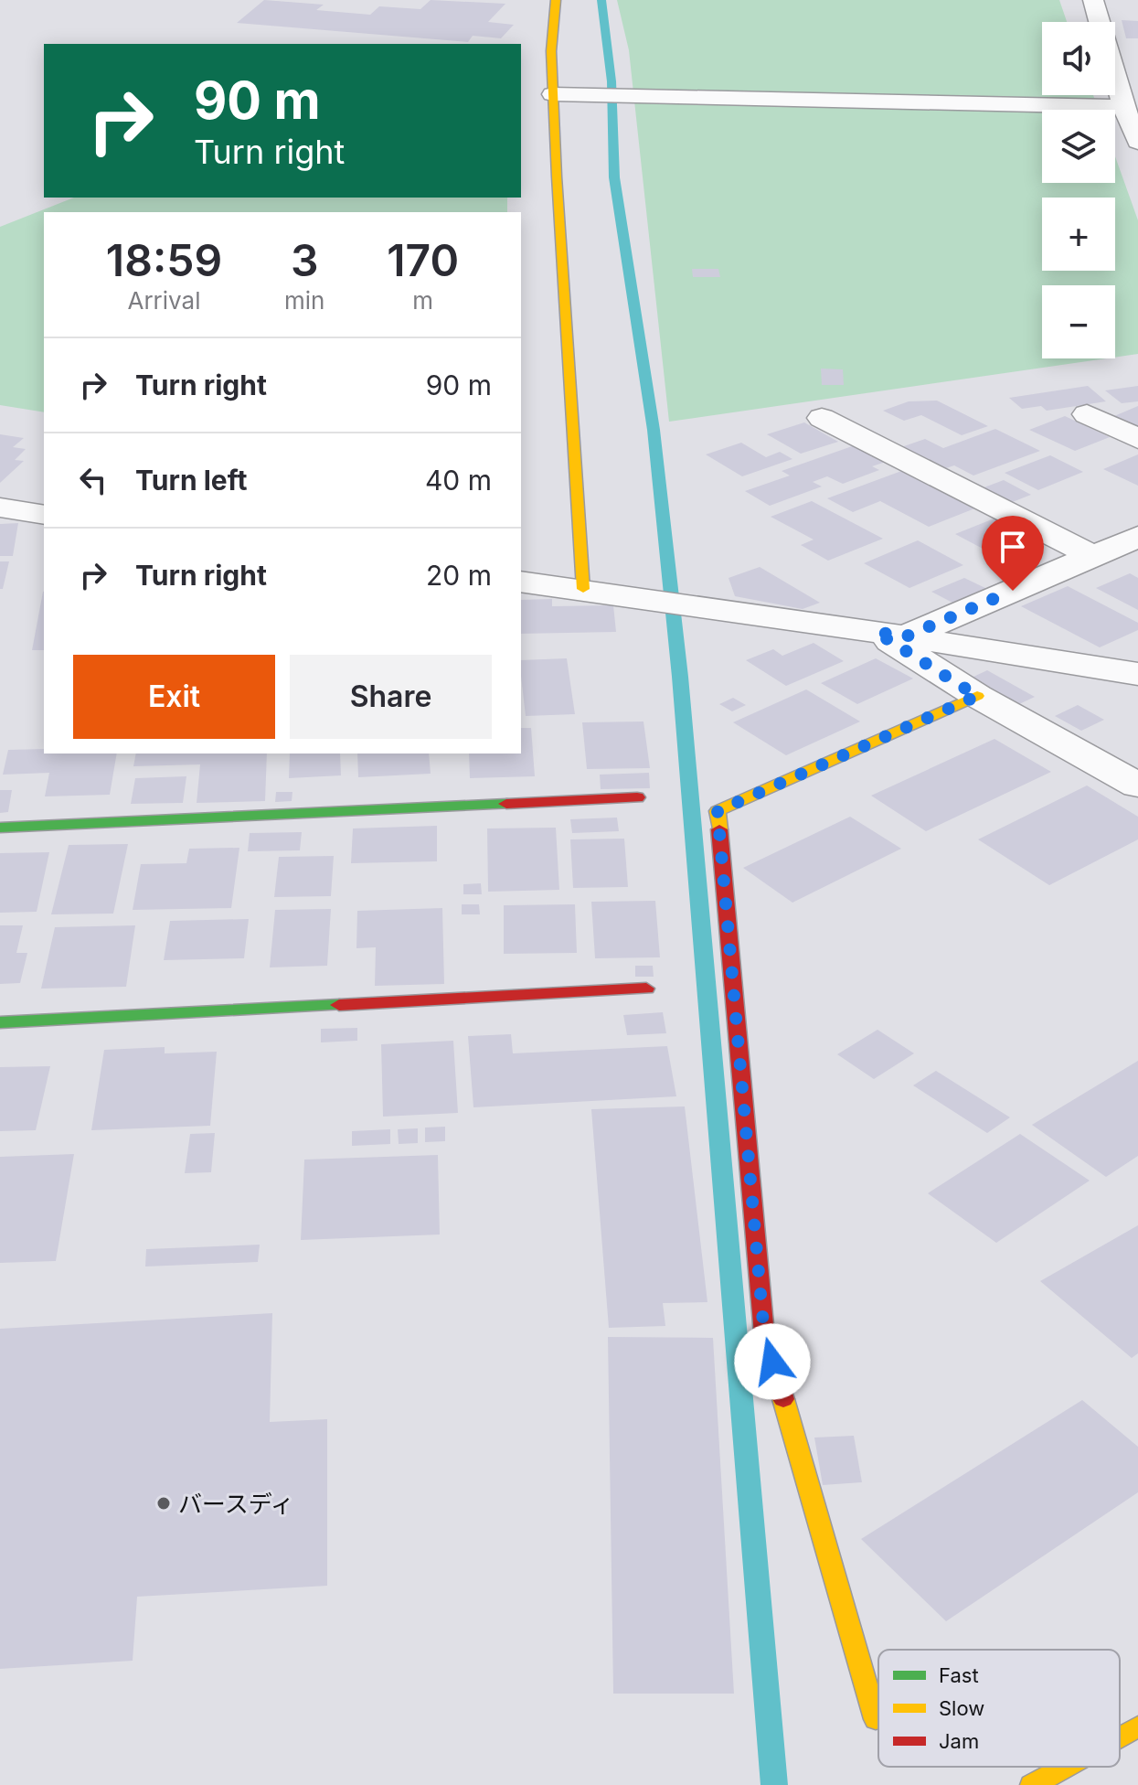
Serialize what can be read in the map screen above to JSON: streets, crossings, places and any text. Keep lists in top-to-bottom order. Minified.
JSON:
{"places":["バースディ"],"legend":["Fast","Slow","Jam"],"page":{"map_buttons":["+","−"],"turn":["90 m","Turn right"],"eta":["18:59","Arrival","3","min","170","m"],"list":[{"name":"Turn right","value":"90 m"},{"name":"Turn left","value":"40 m"},{"name":"Turn right","value":"20 m"}],"buttons":["Exit","Share"]}}
